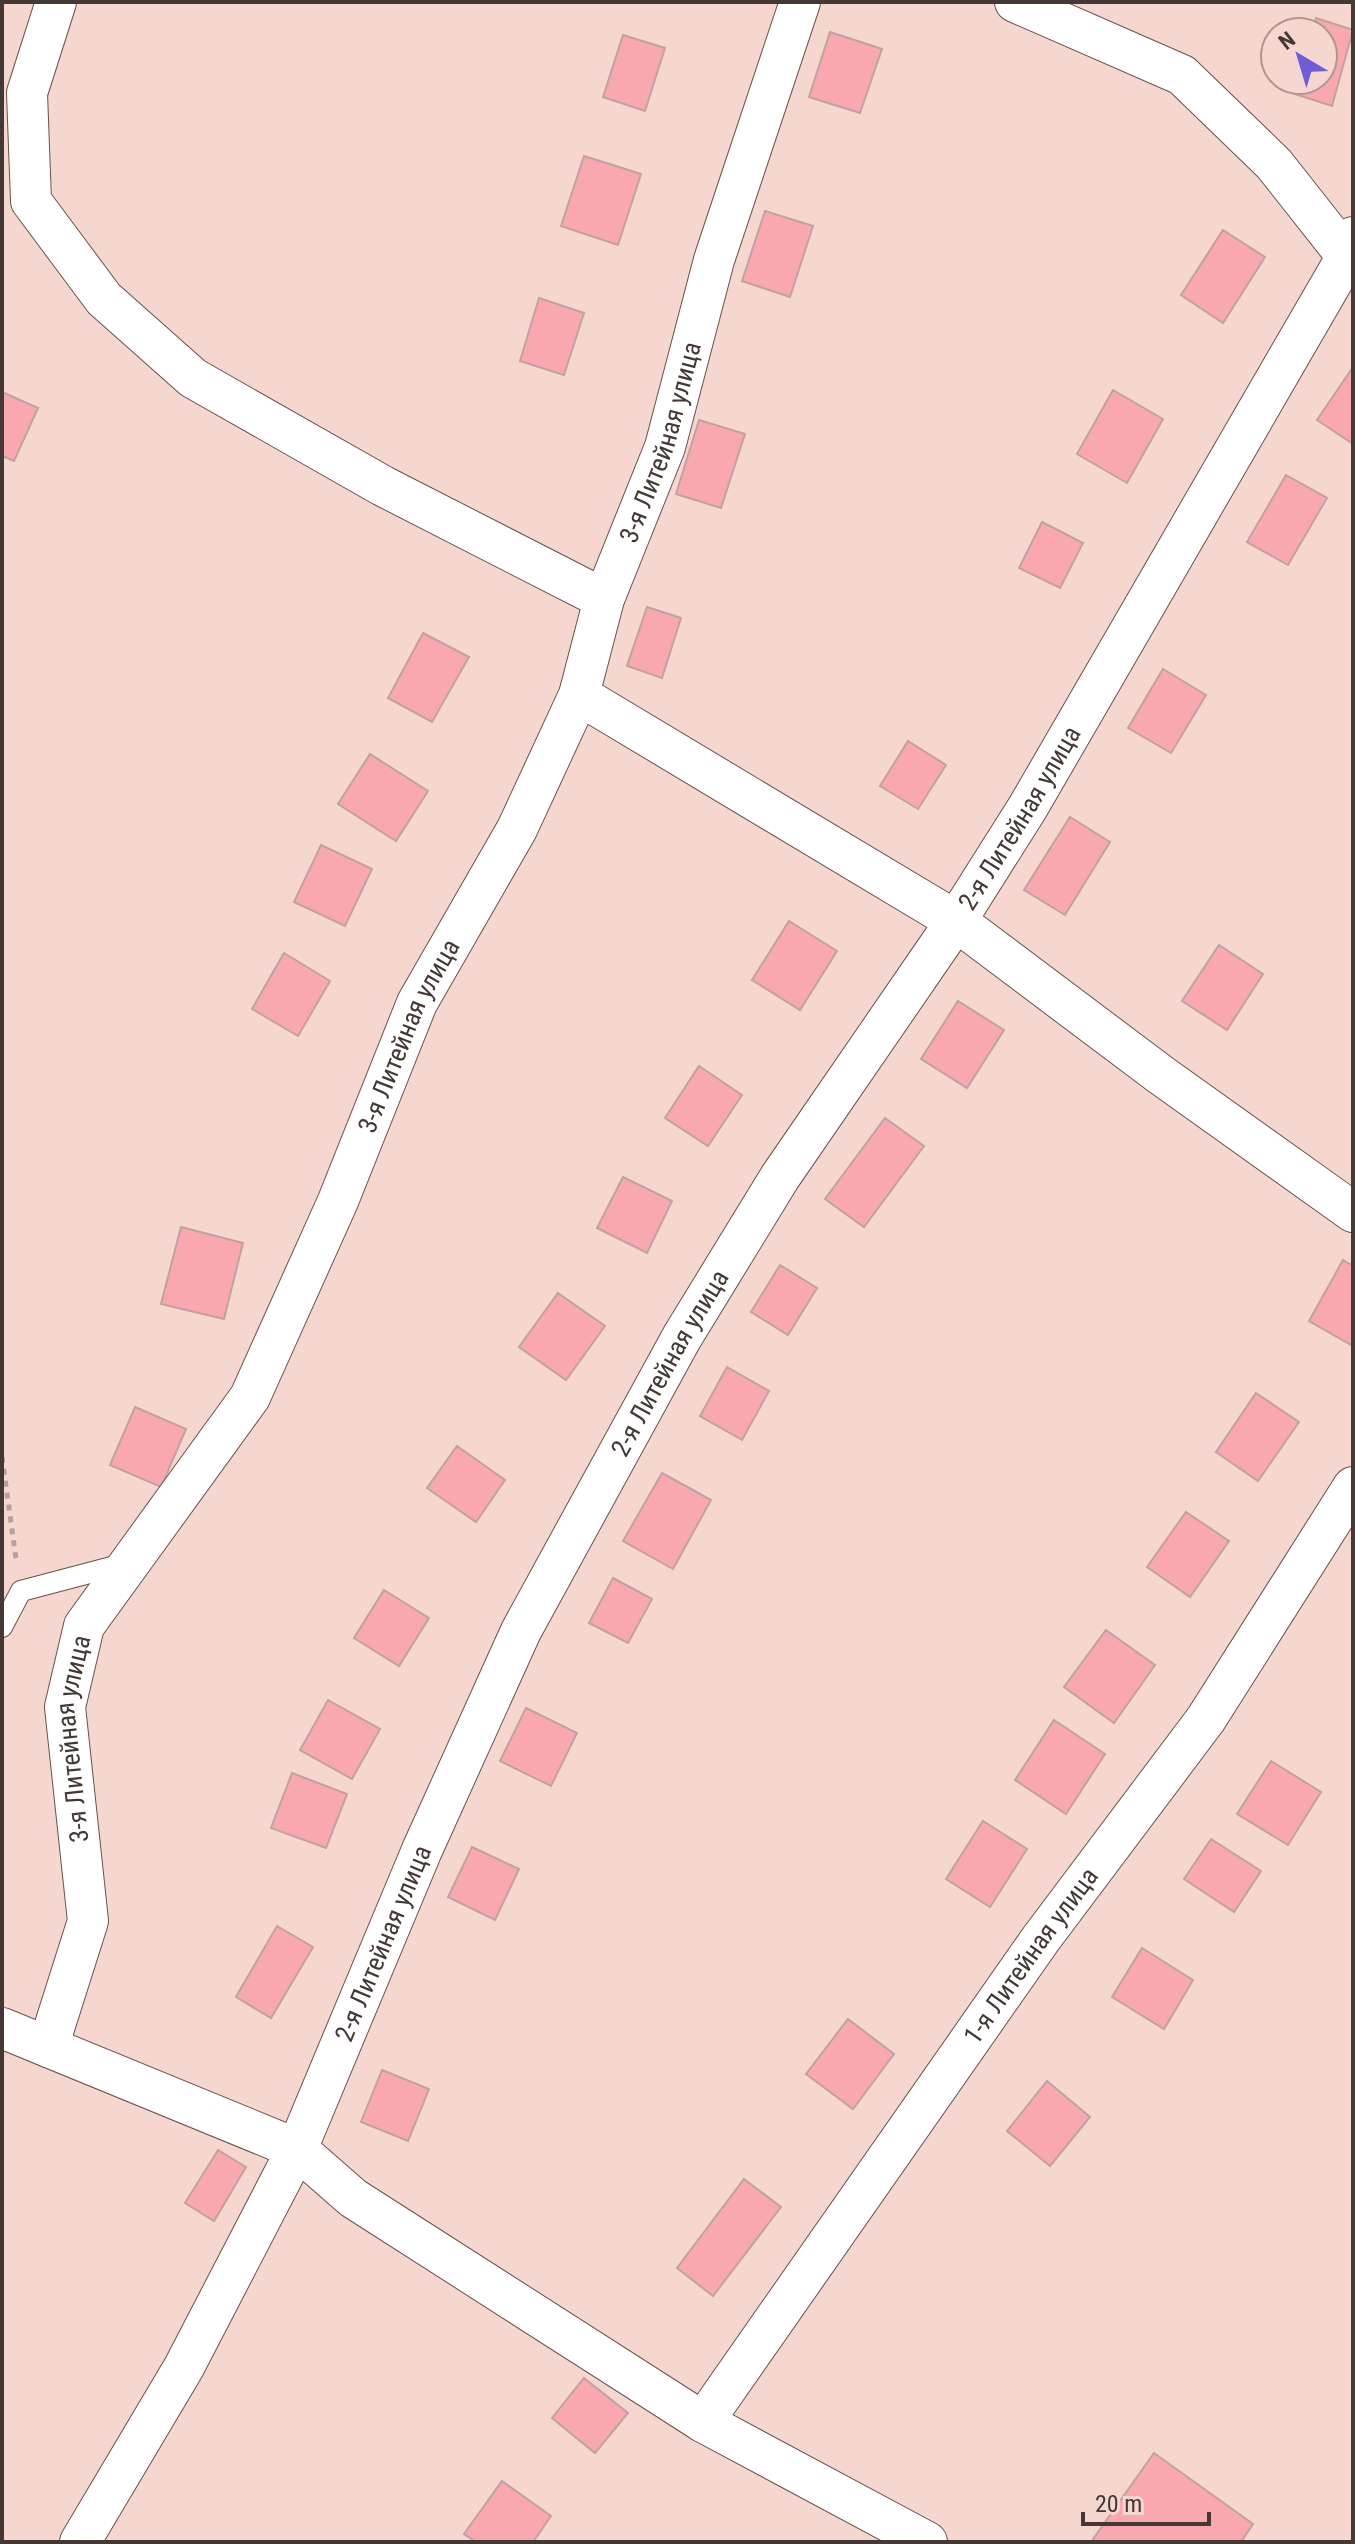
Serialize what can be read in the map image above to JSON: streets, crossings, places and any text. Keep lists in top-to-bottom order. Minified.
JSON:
{"streets":{"street":["3-я Литейная улица","2-я Литейная улица","1-я Литейная улица"]},"scale_bar":"20 m","north":"top left"}
